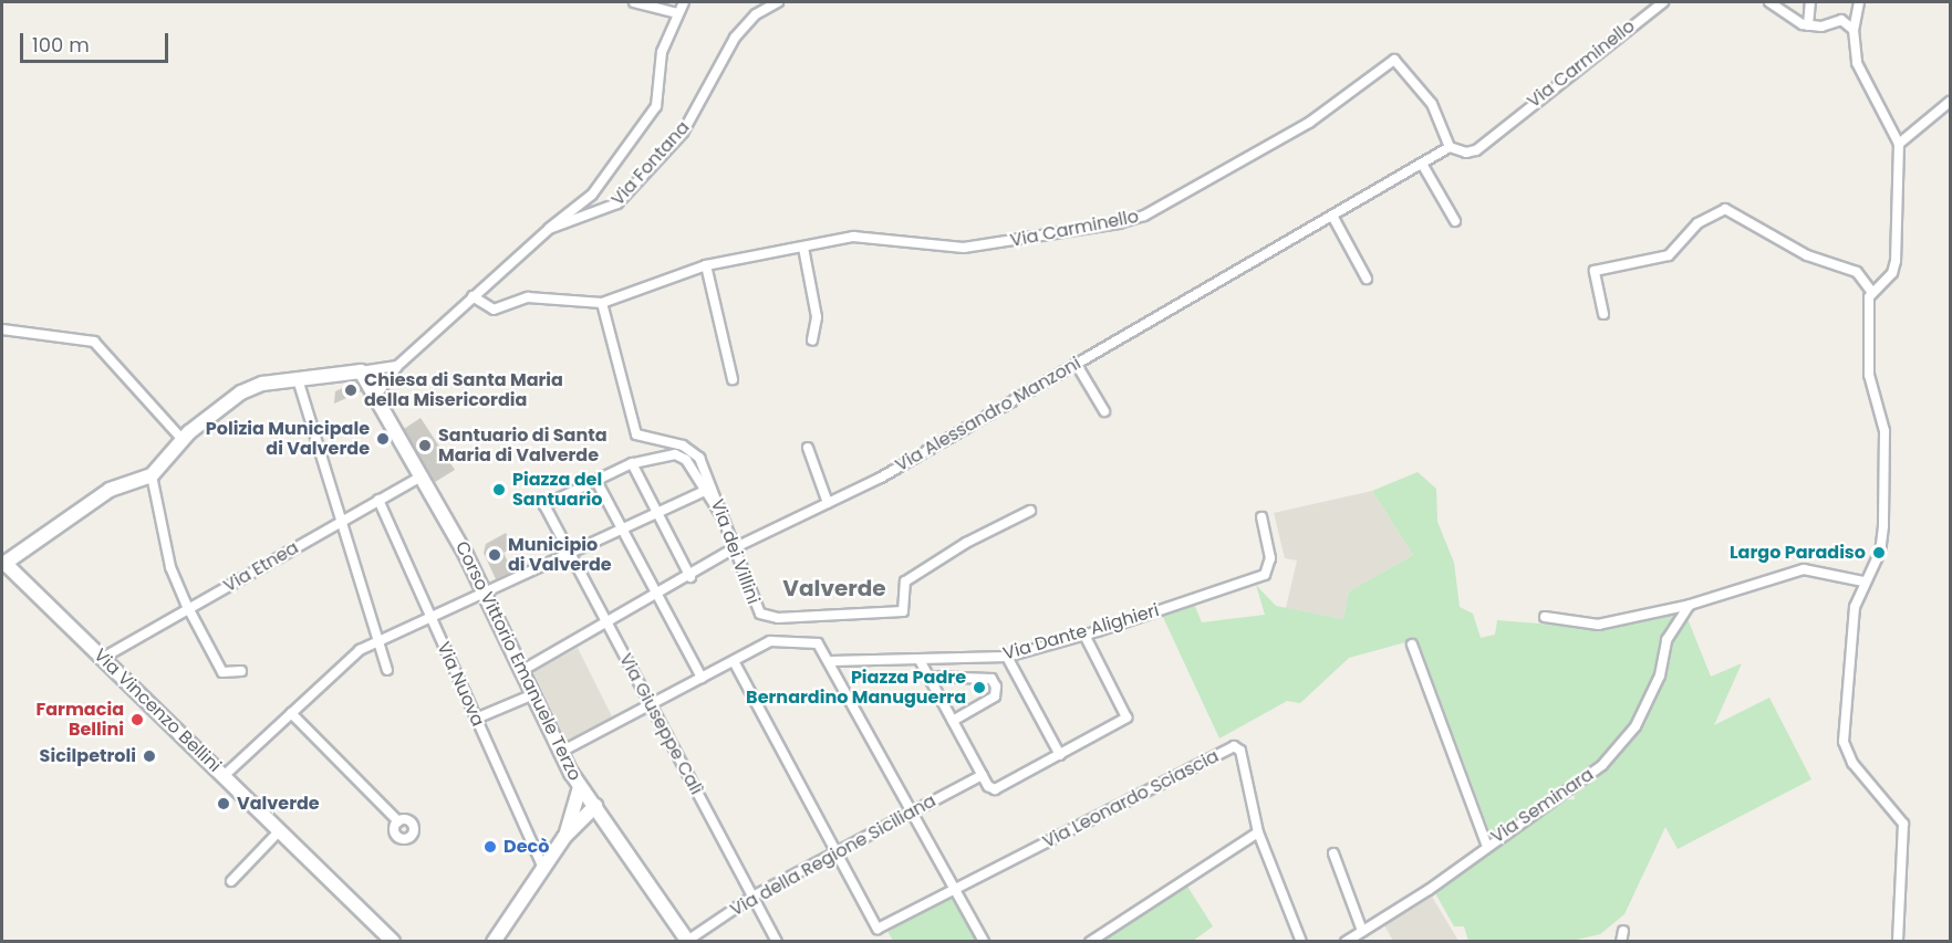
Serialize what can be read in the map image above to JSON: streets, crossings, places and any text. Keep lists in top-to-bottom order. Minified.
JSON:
{"streets":{"street":["Via Carminello","Via Fontana","Via Alessandro Manzoni","Via dei Villini","Via Etnea","Via Dante Alighieri","Corso Vittorio Emanuele Terzo","Via Nuova","Via Vincenzo Bellini","Via Giuseppe Calì","Via Leonardo Sciascia","Via Seminara","Via della Regione Siciliana"]},"crossings":[["Via Carminello","Via Fontana"],["Via Carminello","Via Alessandro Manzoni"],["Via Carminello","Via dei Villini"],["Via Fontana","Corso Vittorio Emanuele Terzo"],["Via Alessandro Manzoni","Via dei Villini"],["Via Alessandro Manzoni","Corso Vittorio Emanuele Terzo"],["Via Alessandro Manzoni","Via Giuseppe Calì"],["Via Etnea","Corso Vittorio Emanuele Terzo"],["Via Etnea","Via Nuova"],["Via Etnea","Via Vincenzo Bellini"],["Corso Vittorio Emanuele Terzo","Via della Regione Siciliana"],["Via Giuseppe Calì","Via della Regione Siciliana"],["Via Leonardo Sciascia","Via della Regione Siciliana"]],"districts":["Valverde"],"places":["Chiesa di Santa Maria della Misericordia","Polizia Municipale di Valverde","Santuario di Santa Maria di Valverde","Piazza del Santuario","Largo Paradiso","Municipio di Valverde","Piazza Padre Bernardino Manuguerra","Farmacia Bellini","Sicilpetroli","Valverde","Decò"],"scale_bar":"100 m"}
